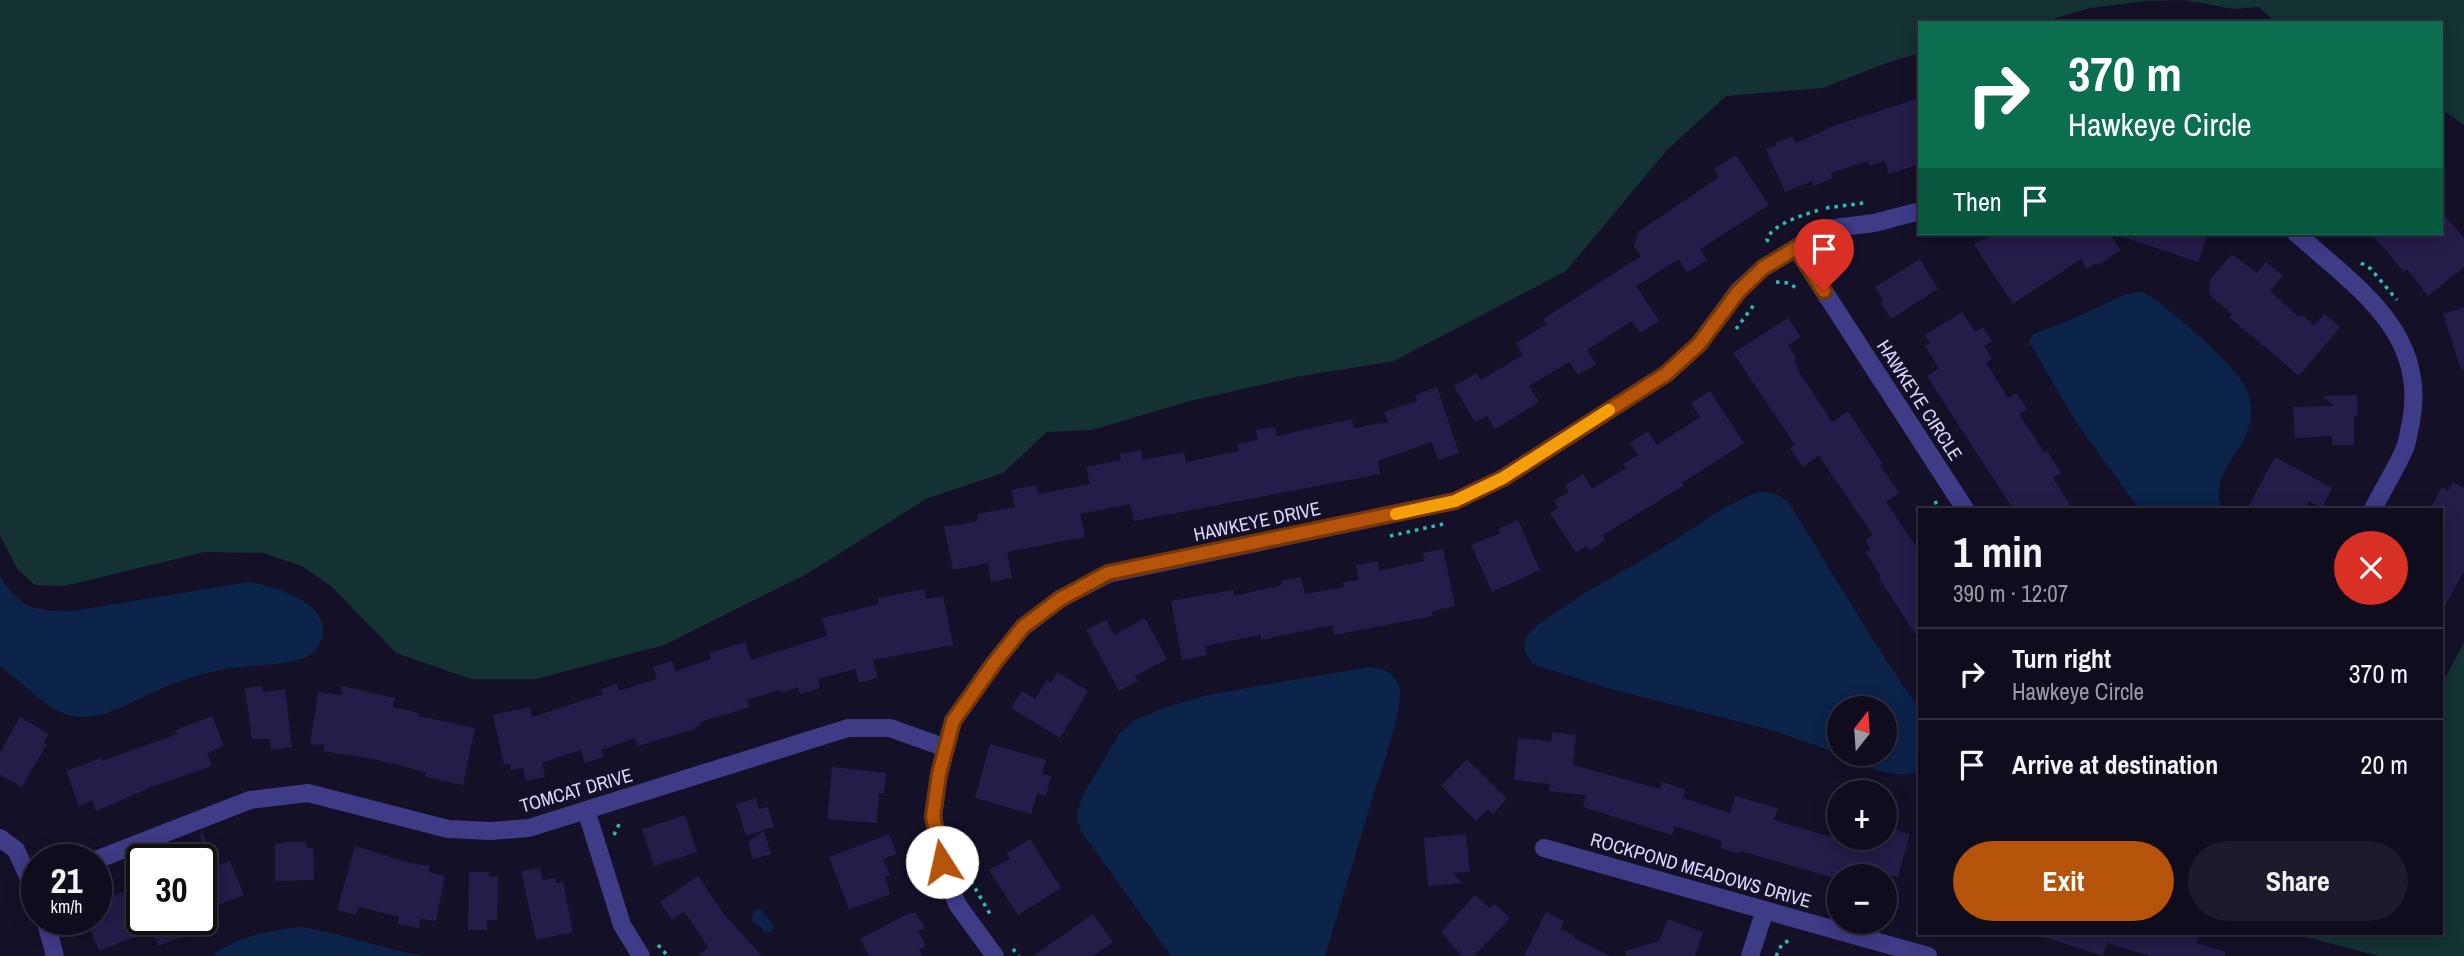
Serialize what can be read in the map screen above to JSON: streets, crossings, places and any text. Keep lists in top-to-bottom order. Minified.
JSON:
{"streets":{"street":["HAWKEYE CIRCLE","HAWKEYE DRIVE","TOMCAT DRIVE","ROCKPOND MEADOWS DRIVE"]},"crossings":[["HAWKEYE CIRCLE","HAWKEYE DRIVE"],["HAWKEYE DRIVE","TOMCAT DRIVE"]],"north":"top","page":{"turn":["370 m","Hawkeye Circle"],"then":"Then","heading":["1 min","390 m · 12:07"],"list":[{"name":"Turn right","note":"Hawkeye Circle","value":"370 m"},{"name":"Arrive at destination","value":"20 m"}],"map_buttons":["+","−"],"buttons":["Exit","Share"],"speed":"21 km/h","limit":"30"}}
